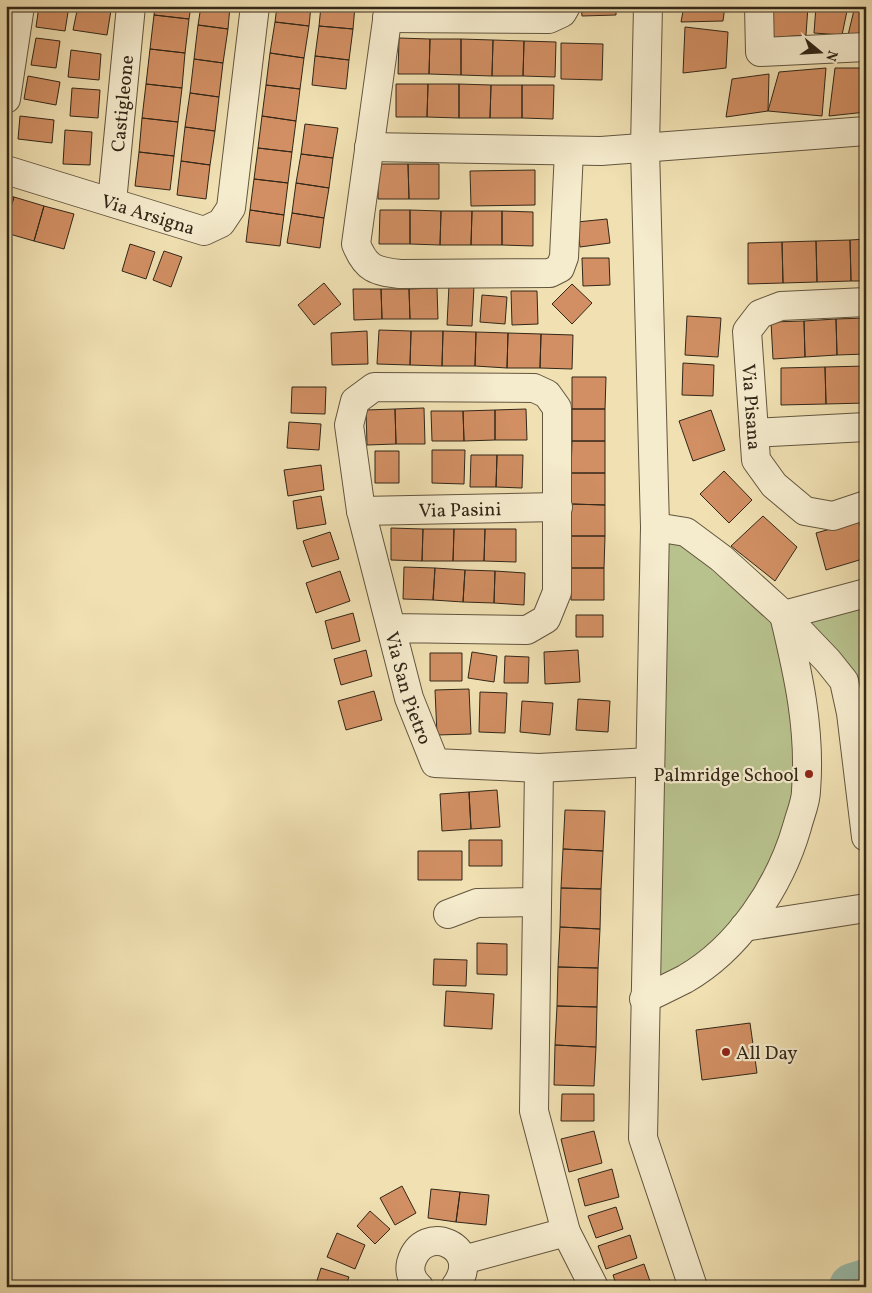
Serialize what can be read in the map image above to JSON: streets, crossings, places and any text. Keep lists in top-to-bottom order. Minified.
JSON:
{"streets":{"street":["Castigleone","Via Arsigna","Via Pisana","Via Pasini","Via San Pietro"]},"crossings":[["Castigleone","Via Arsigna"],["Via Pasini","Via San Pietro"]],"places":["Palmridge School","All Day"],"north":"right"}
